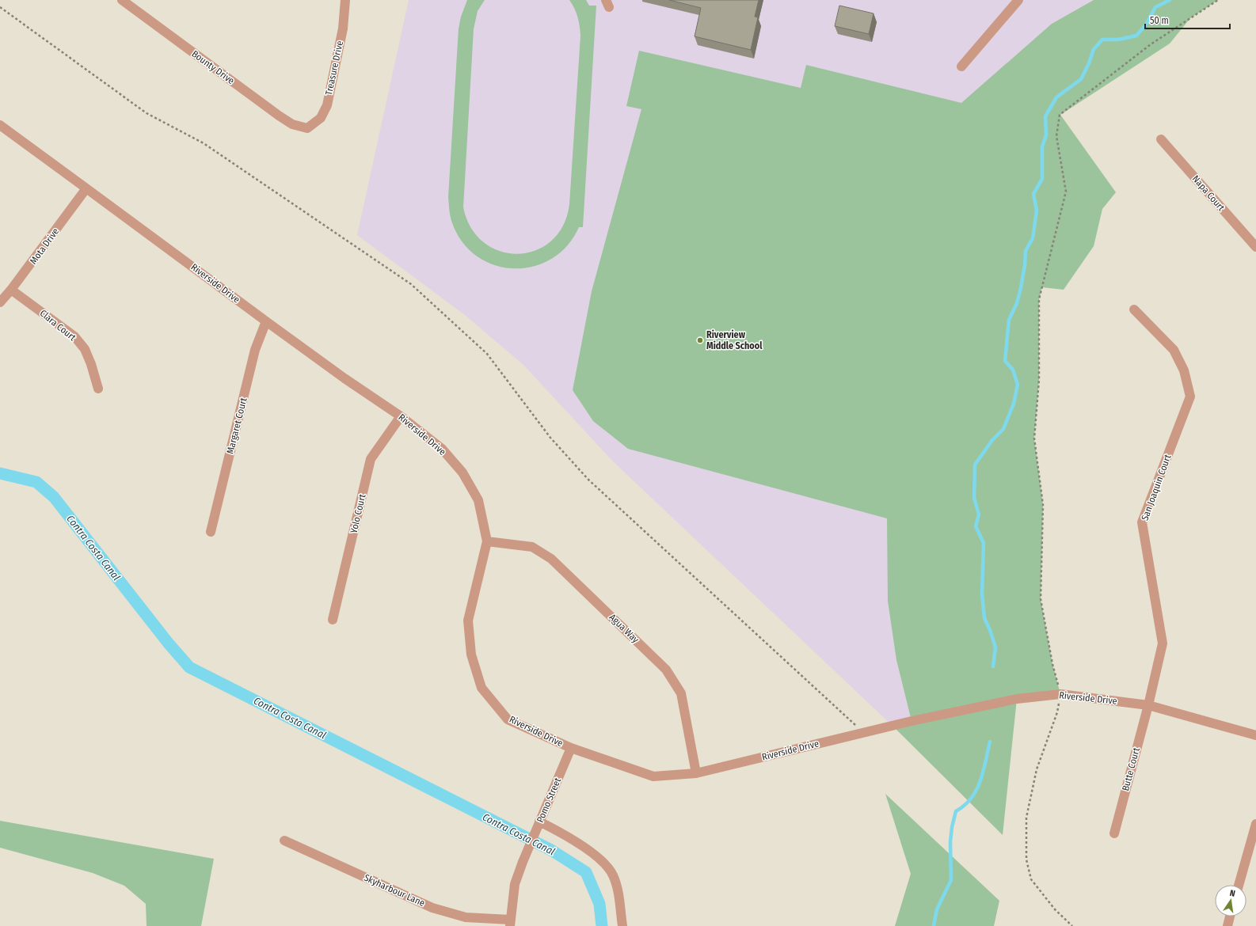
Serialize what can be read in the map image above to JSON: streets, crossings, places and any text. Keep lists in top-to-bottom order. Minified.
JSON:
{"streets":{"street":["Bounty Drive","Treasure Drive","Napa Court","Mota Drive","Riverside Drive","Clara Court","Margaret Court","San Joaquin Court","Yolo Court","Agua Way","Butte Court","Pomo Street","Skyharbour Lane"]},"crossings":[["Bounty Drive","Treasure Drive"],["Mota Drive","Riverside Drive"],["Mota Drive","Clara Court"],["Riverside Drive","Margaret Court"],["Riverside Drive","San Joaquin Court"],["Riverside Drive","Yolo Court"],["Riverside Drive","Agua Way"],["Riverside Drive","Butte Court"],["Riverside Drive","Pomo Street"],["San Joaquin Court","Butte Court"],["Pomo Street","Skyharbour Lane"]],"water":["Contra Costa Canal"],"places":["Riverview Middle School"],"scale_bar":"50 m","north":"top"}
